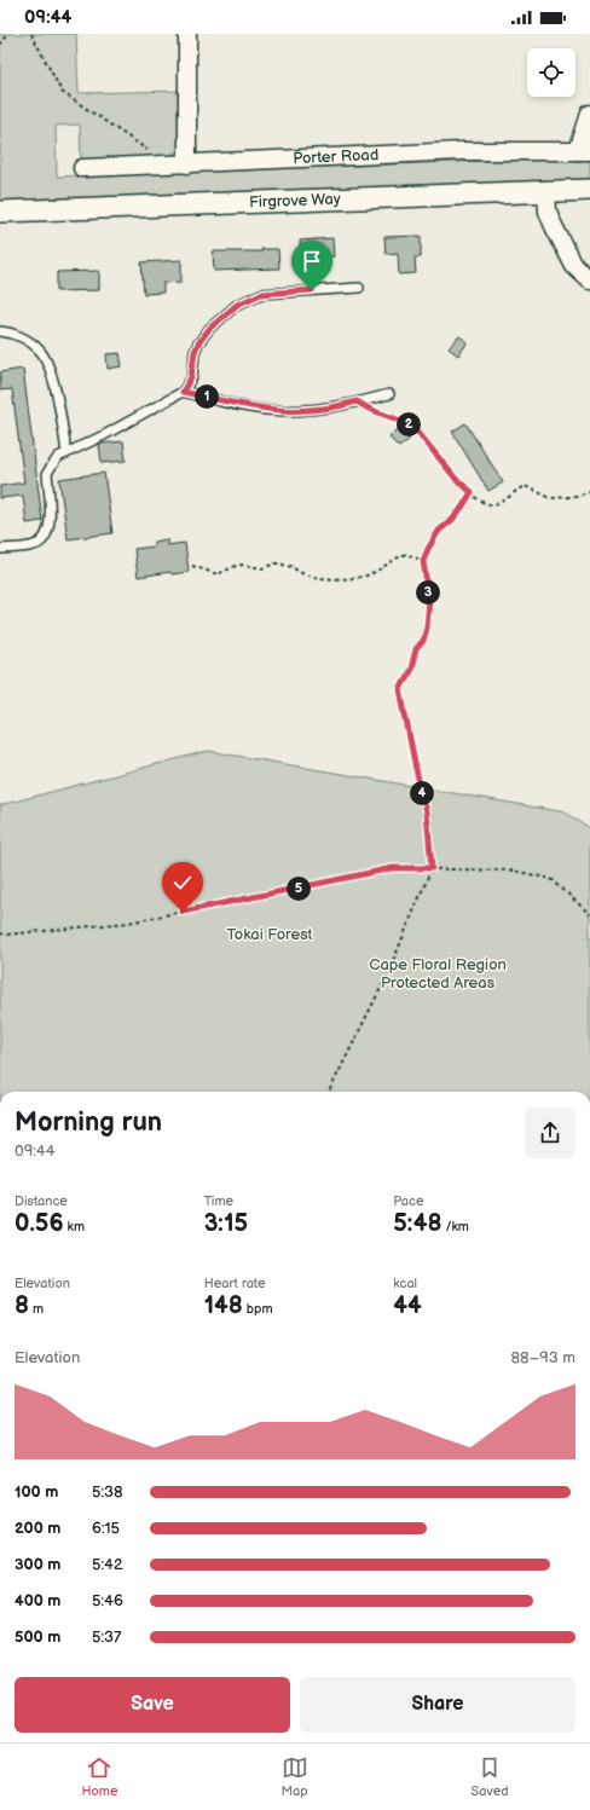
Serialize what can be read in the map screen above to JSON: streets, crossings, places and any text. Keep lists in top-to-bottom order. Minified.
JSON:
{"streets":{"street":["Porter Road","Firgrove Way"]},"parks":["Tokai Forest","Cape Floral Region Protected Areas"],"page":{"status":"09:44","pins":["1","2","3","4","5"],"heading":["Morning run","09:44"],"stats":[["Distance","0.56 km"],["Time","3:15"],["Pace","5:48 /km"],["Elevation","8 m"],["Heart rate","148 bpm"],["kcal","44"]],"chart":["Elevation","88–93 m"],"list":[{"name":"100 m","note":"5:38"},{"name":"200 m","note":"6:15"},{"name":"300 m","note":"5:42"},{"name":"400 m","note":"5:46"},{"name":"500 m","note":"5:37"}],"buttons":["Save","Share"],"tabs":["Home","Map","Saved"]}}
